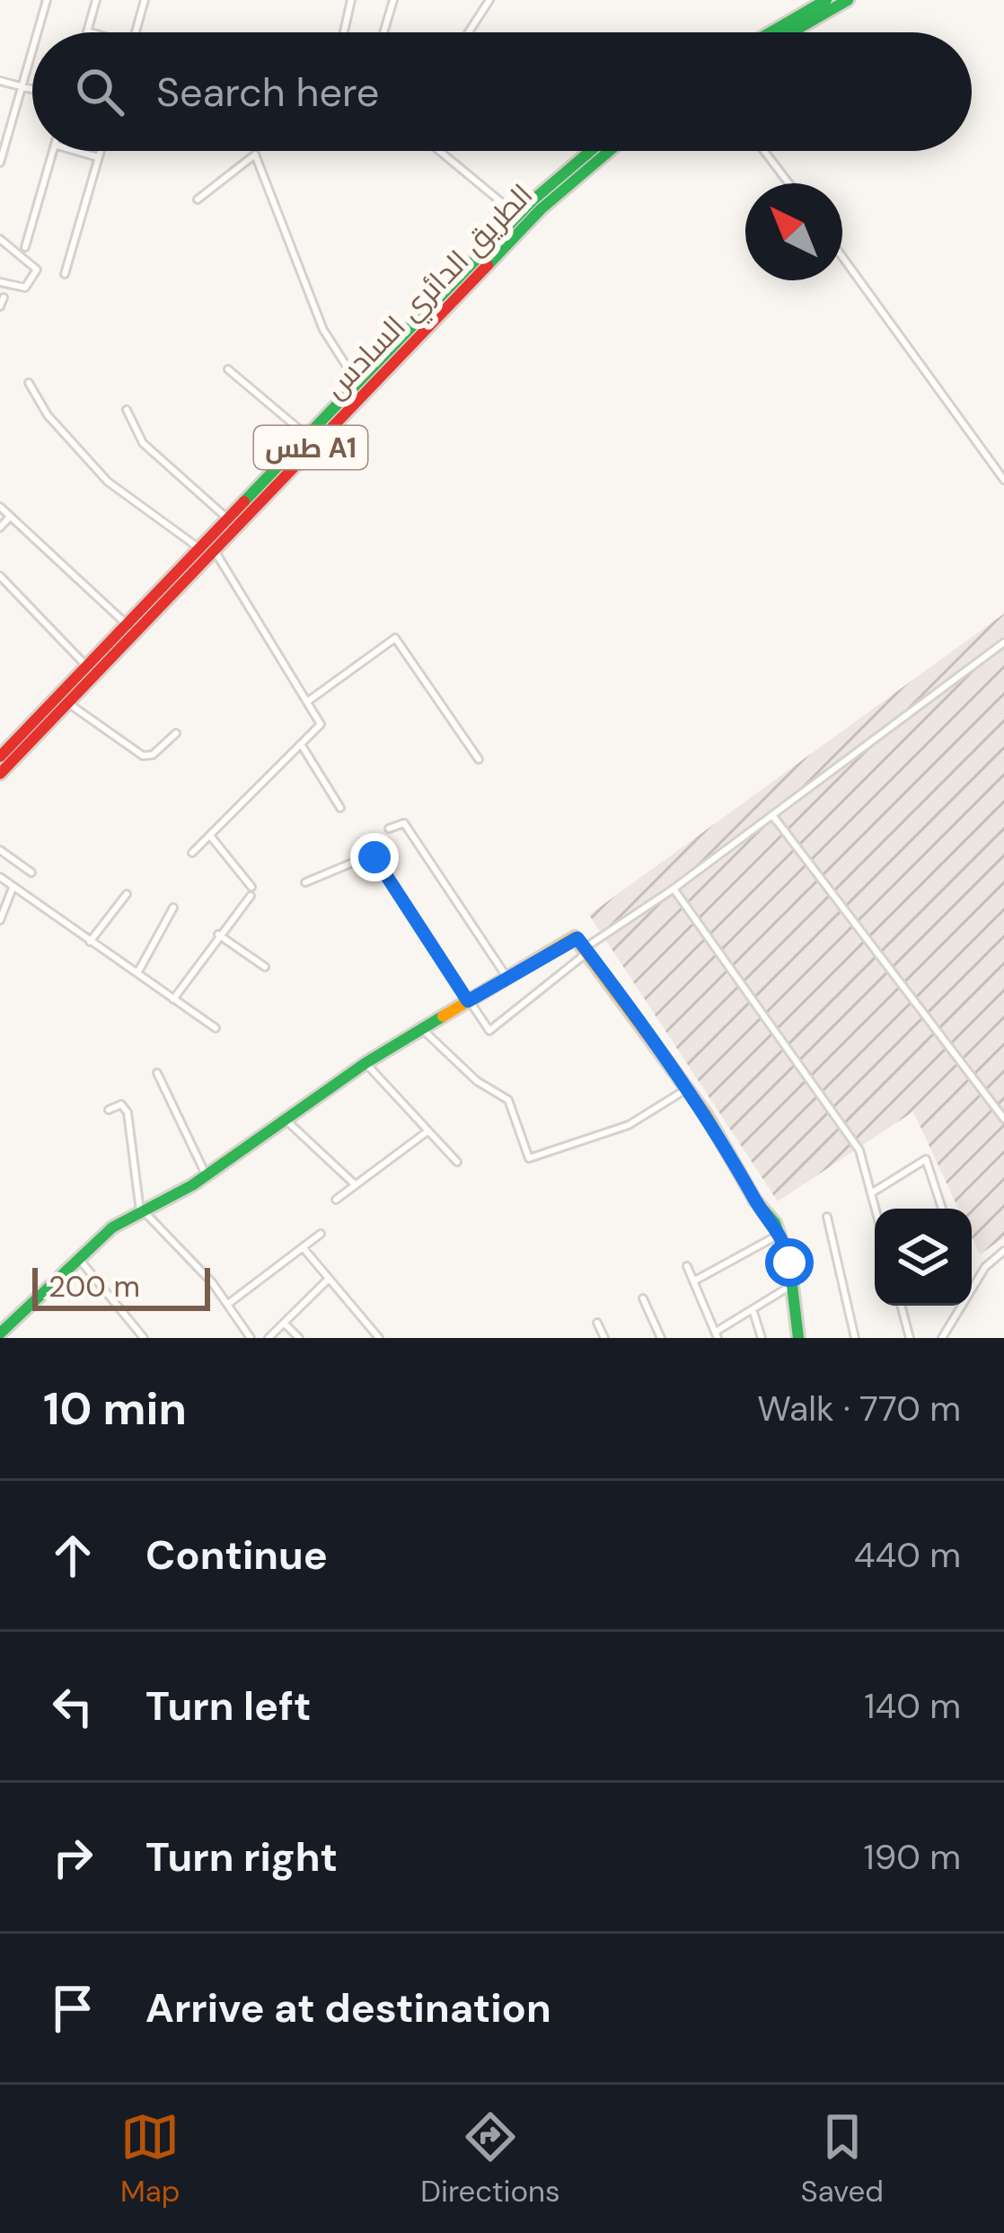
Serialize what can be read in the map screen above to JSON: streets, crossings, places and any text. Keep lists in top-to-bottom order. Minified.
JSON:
{"streets":{"main road":["الطريق الدائري السادس","طس A1"]},"scale_bar":"200 m","north":"top left","page":{"search":"Search here","scale":"200 m","heading":["10 min","Walk · 770 m"],"list":[["Continue","440 m"],["Turn left","140 m"],["Turn right","190 m"],"Arrive at destination"],"nav":["Map","Directions","Saved"]}}
